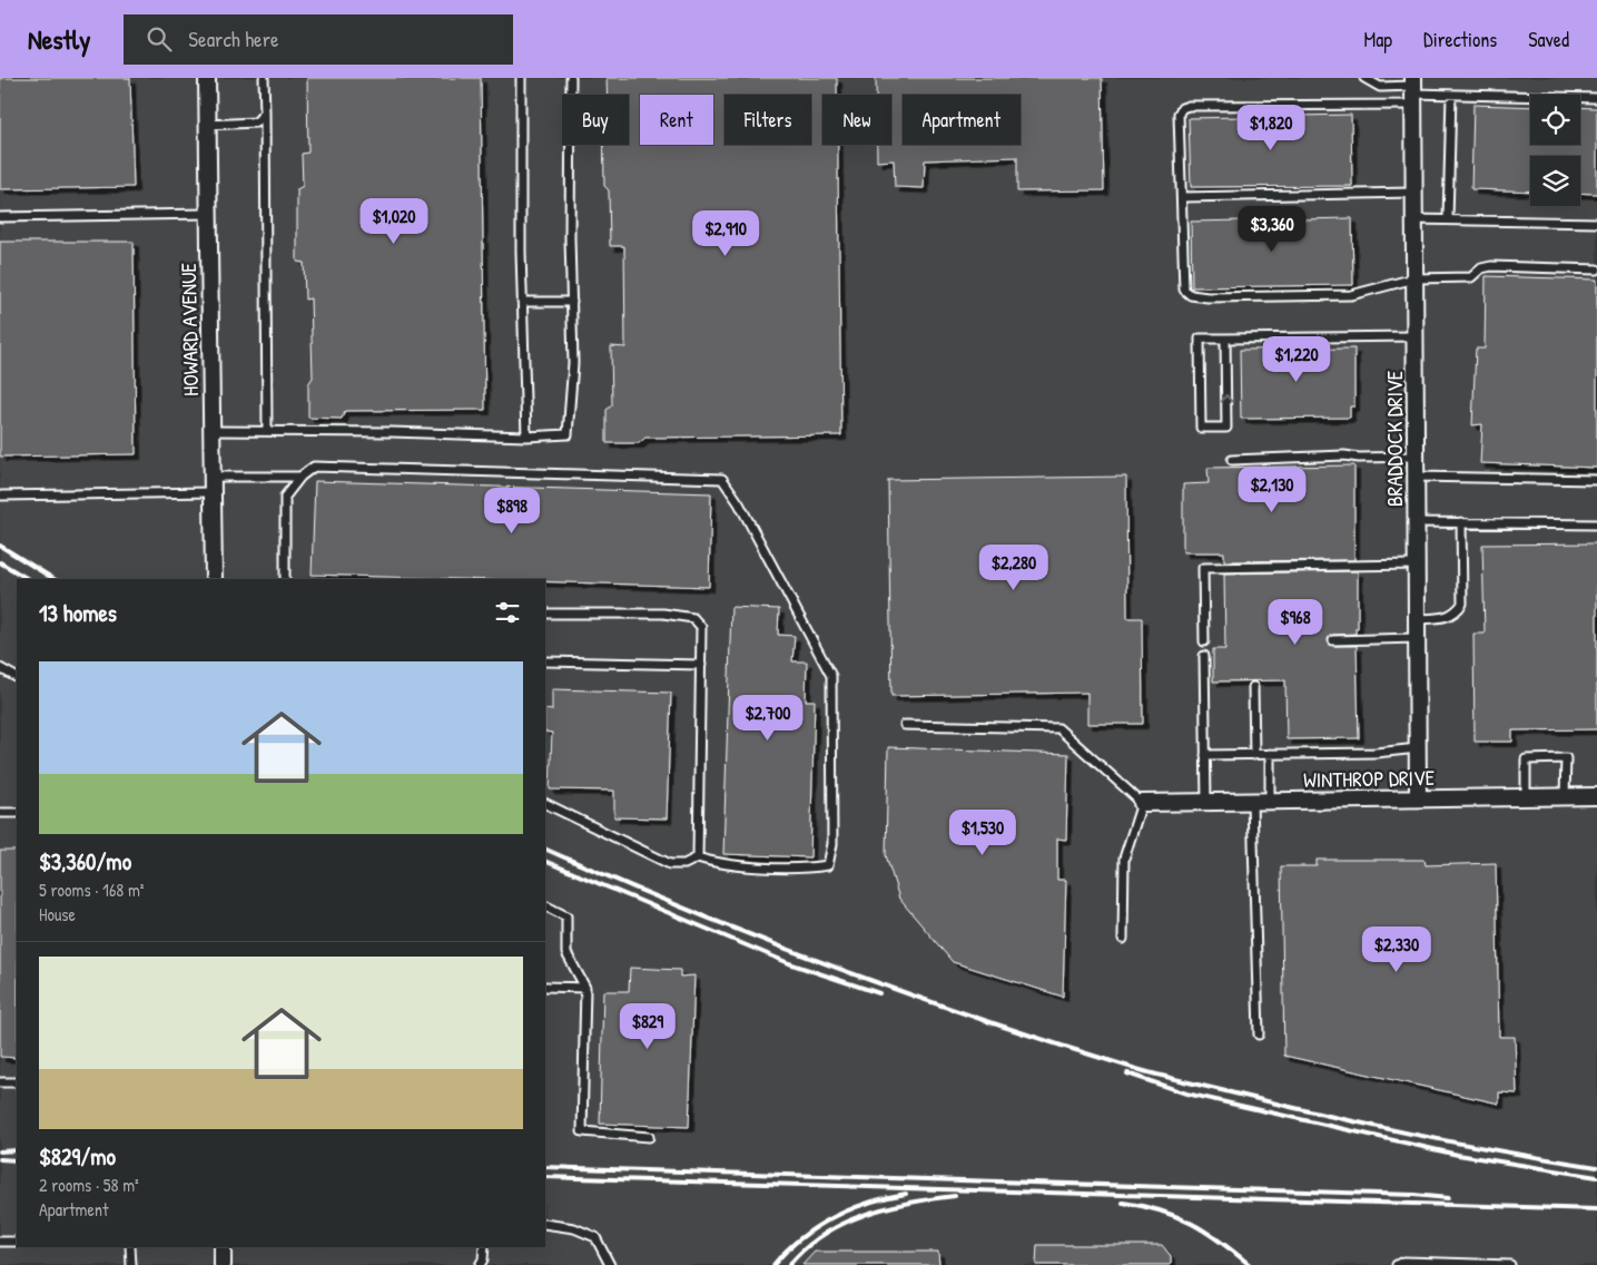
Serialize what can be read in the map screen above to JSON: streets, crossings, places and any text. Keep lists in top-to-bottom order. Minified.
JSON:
{"streets":{"street":["HOWARD AVENUE","BRADDOCK DRIVE","WINTHROP DRIVE"]},"crossings":[["BRADDOCK DRIVE","WINTHROP DRIVE"]],"page":{"header":"Nestly","search":"Search here","nav":["Map","Directions","Saved"],"chip":["Buy","Rent","Filters","New","Apartment"],"price":["$1,820","$1,020","$3,360","$2,910","$1,220","$2,130","$898","$2,280","$968","$2,700","$1,530","$2,330","$829"],"heading":"13 homes","list":[{"name":"$3,360/mo","note":"5 rooms · 168 m² · House"},{"name":"$829/mo","note":"2 rooms · 58 m² · Apartment"}]}}
